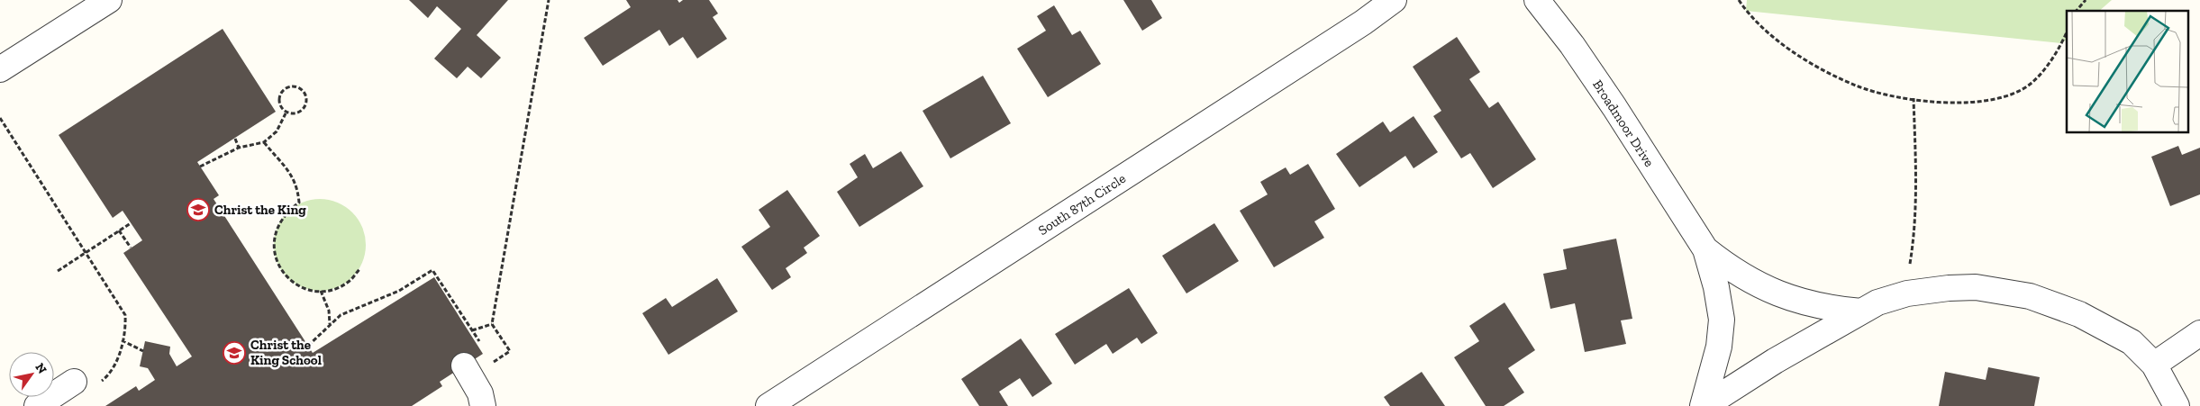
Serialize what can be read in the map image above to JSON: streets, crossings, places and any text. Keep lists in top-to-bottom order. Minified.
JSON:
{"streets":{"street":["Broadmoor Drive","South 87th Circle"]},"places":{"school or university":["Christ the King","Christ the King School"]},"north":"top right"}
